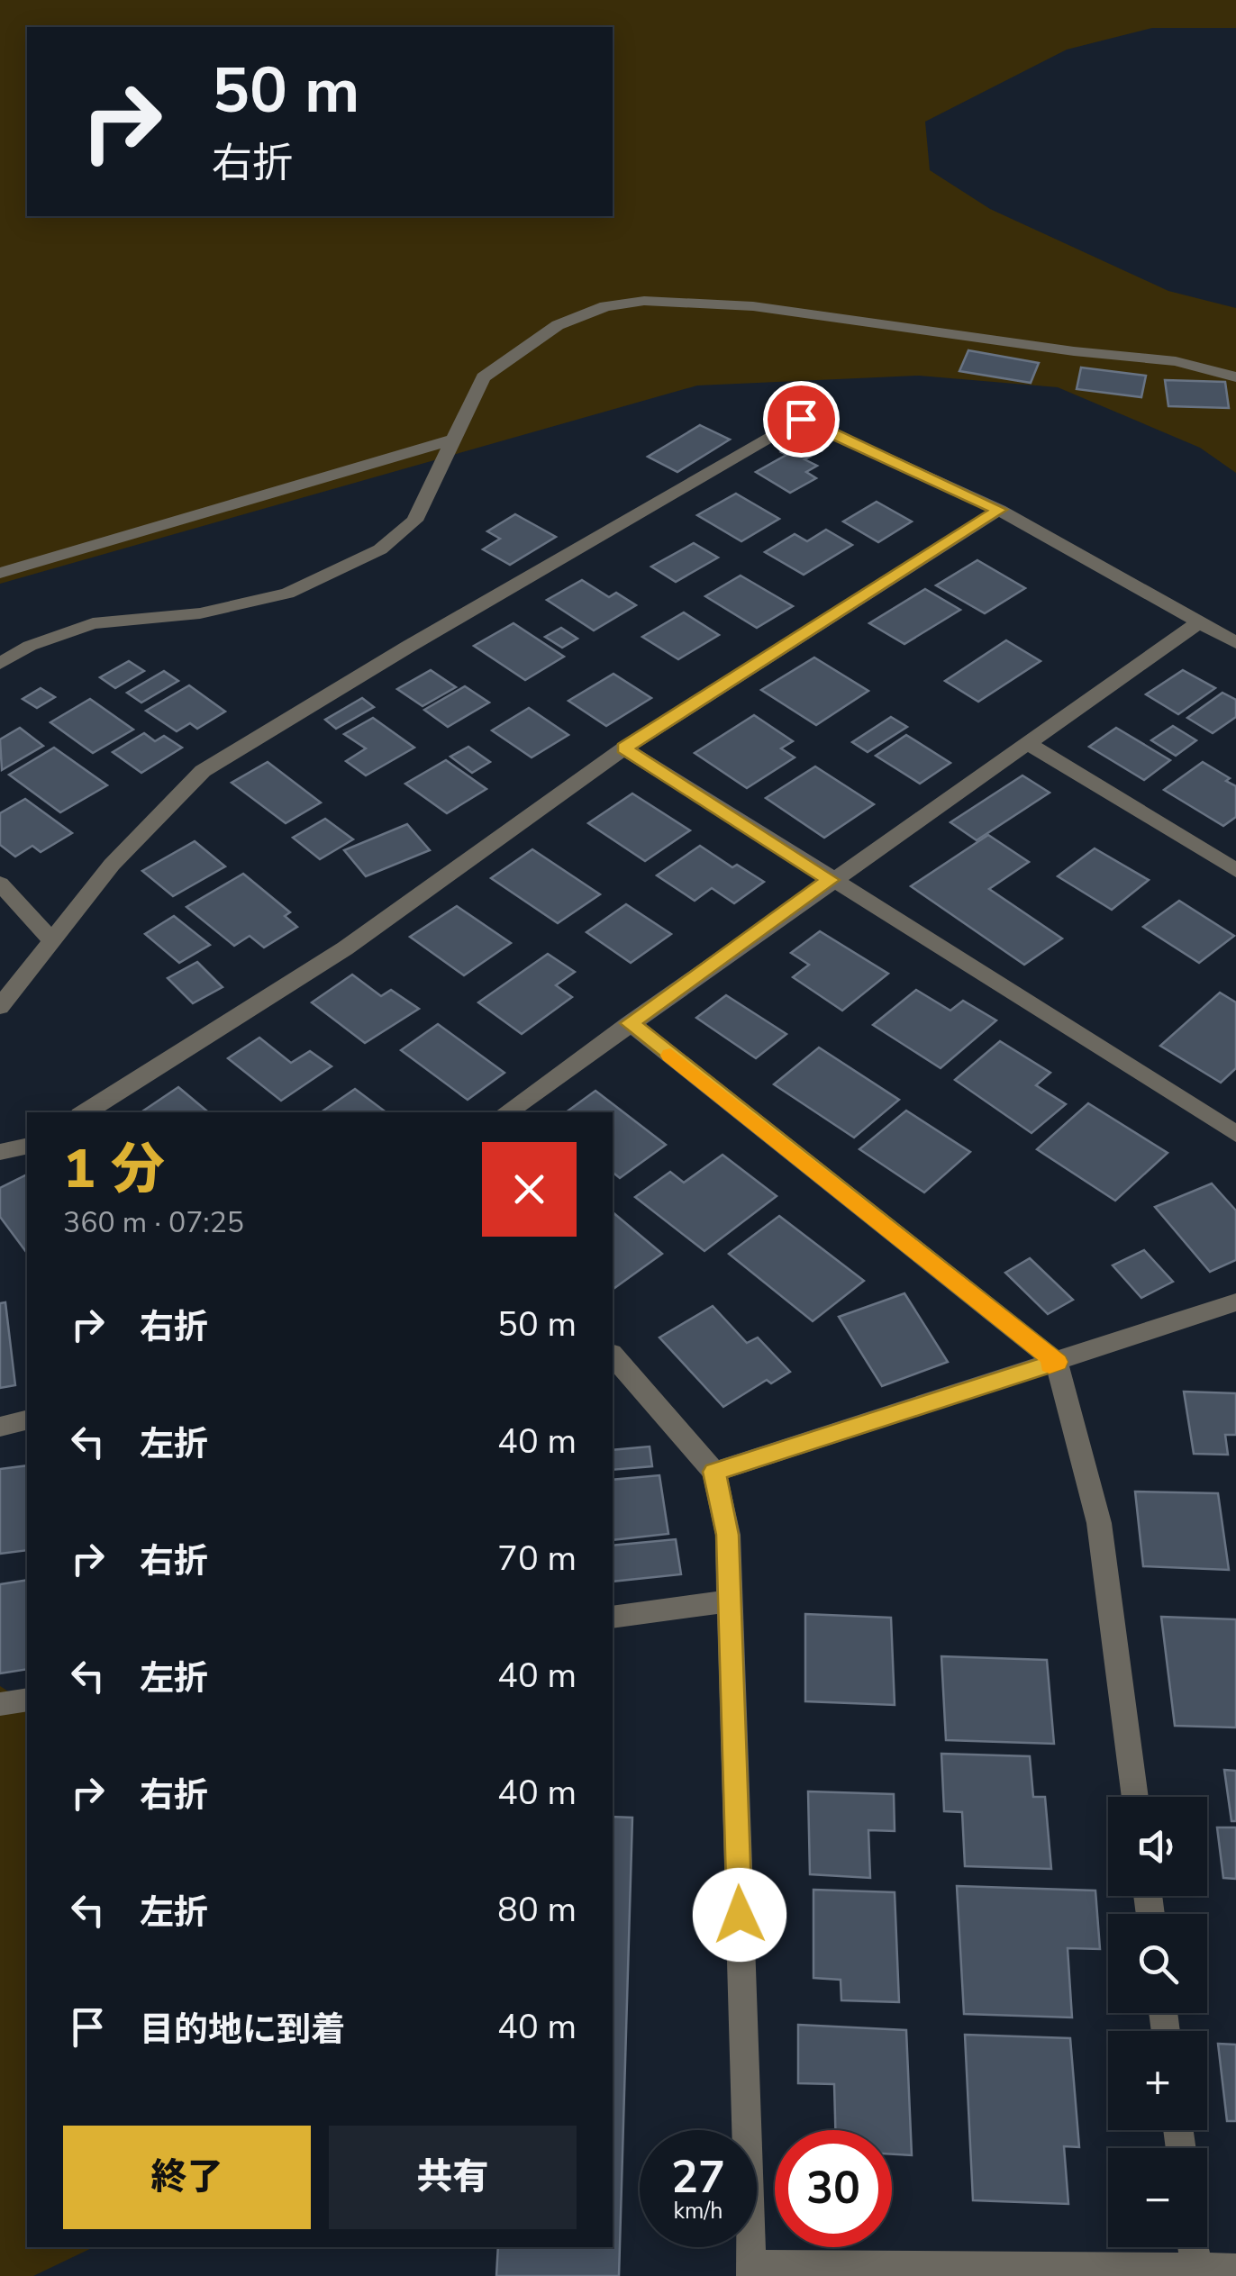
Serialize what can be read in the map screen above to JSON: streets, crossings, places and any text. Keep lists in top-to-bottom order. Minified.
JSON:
{"page":{"turn":["50 m","右折"],"heading":["1 分","360 m · 07:25"],"list":[{"name":"右折","value":"50 m"},{"name":"左折","value":"40 m"},{"name":"右折","value":"70 m"},{"name":"左折","value":"40 m"},{"name":"右折","value":"40 m"},{"name":"左折","value":"80 m"},{"name":"目的地に到着","value":"40 m"}],"map_buttons":["+","−"],"buttons":["終了","共有"],"speed":"27 km/h","limit":"30"}}
